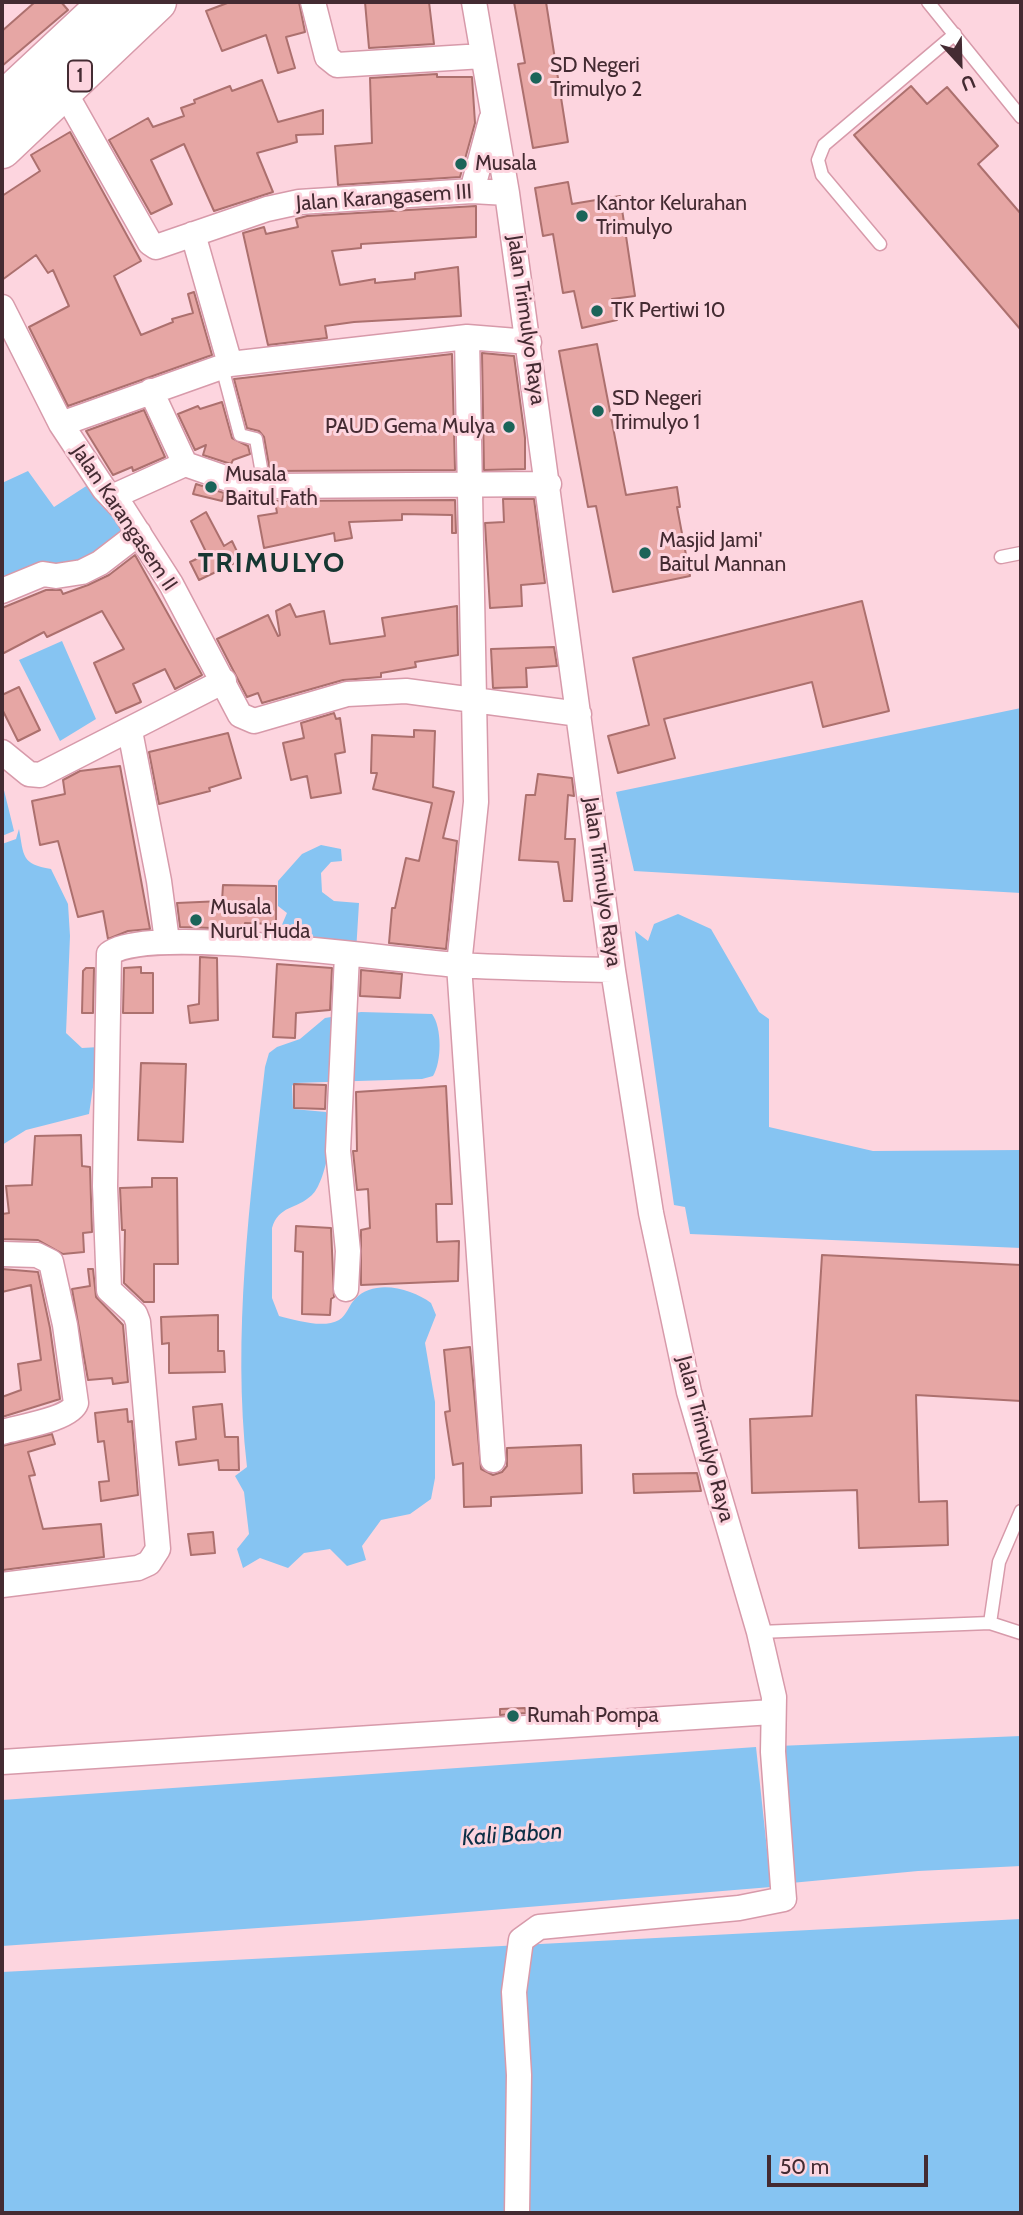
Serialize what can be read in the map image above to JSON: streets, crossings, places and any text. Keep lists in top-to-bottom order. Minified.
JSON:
{"streets":{"highway":["1"],"street":["Jalan Karangasem III","Jalan Trimulyo Raya","Jalan Karangasem II"]},"crossings":[["1","Jalan Karangasem III"],["Jalan Karangasem III","Jalan Trimulyo Raya"]],"districts":["TRIMULYO"],"water":["Kali Babon"],"places":["SD Negeri Trimulyo 2","Musala","Kantor Kelurahan Trimulyo","TK Pertiwi 10","SD Negeri Trimulyo 1","PAUD Gema Mulya","Musala Baitul Fath","Masjid Jami' Baitul Mannan","Musala Nurul Huda","Rumah Pompa"],"scale_bar":"50 m","north":"bottom"}
